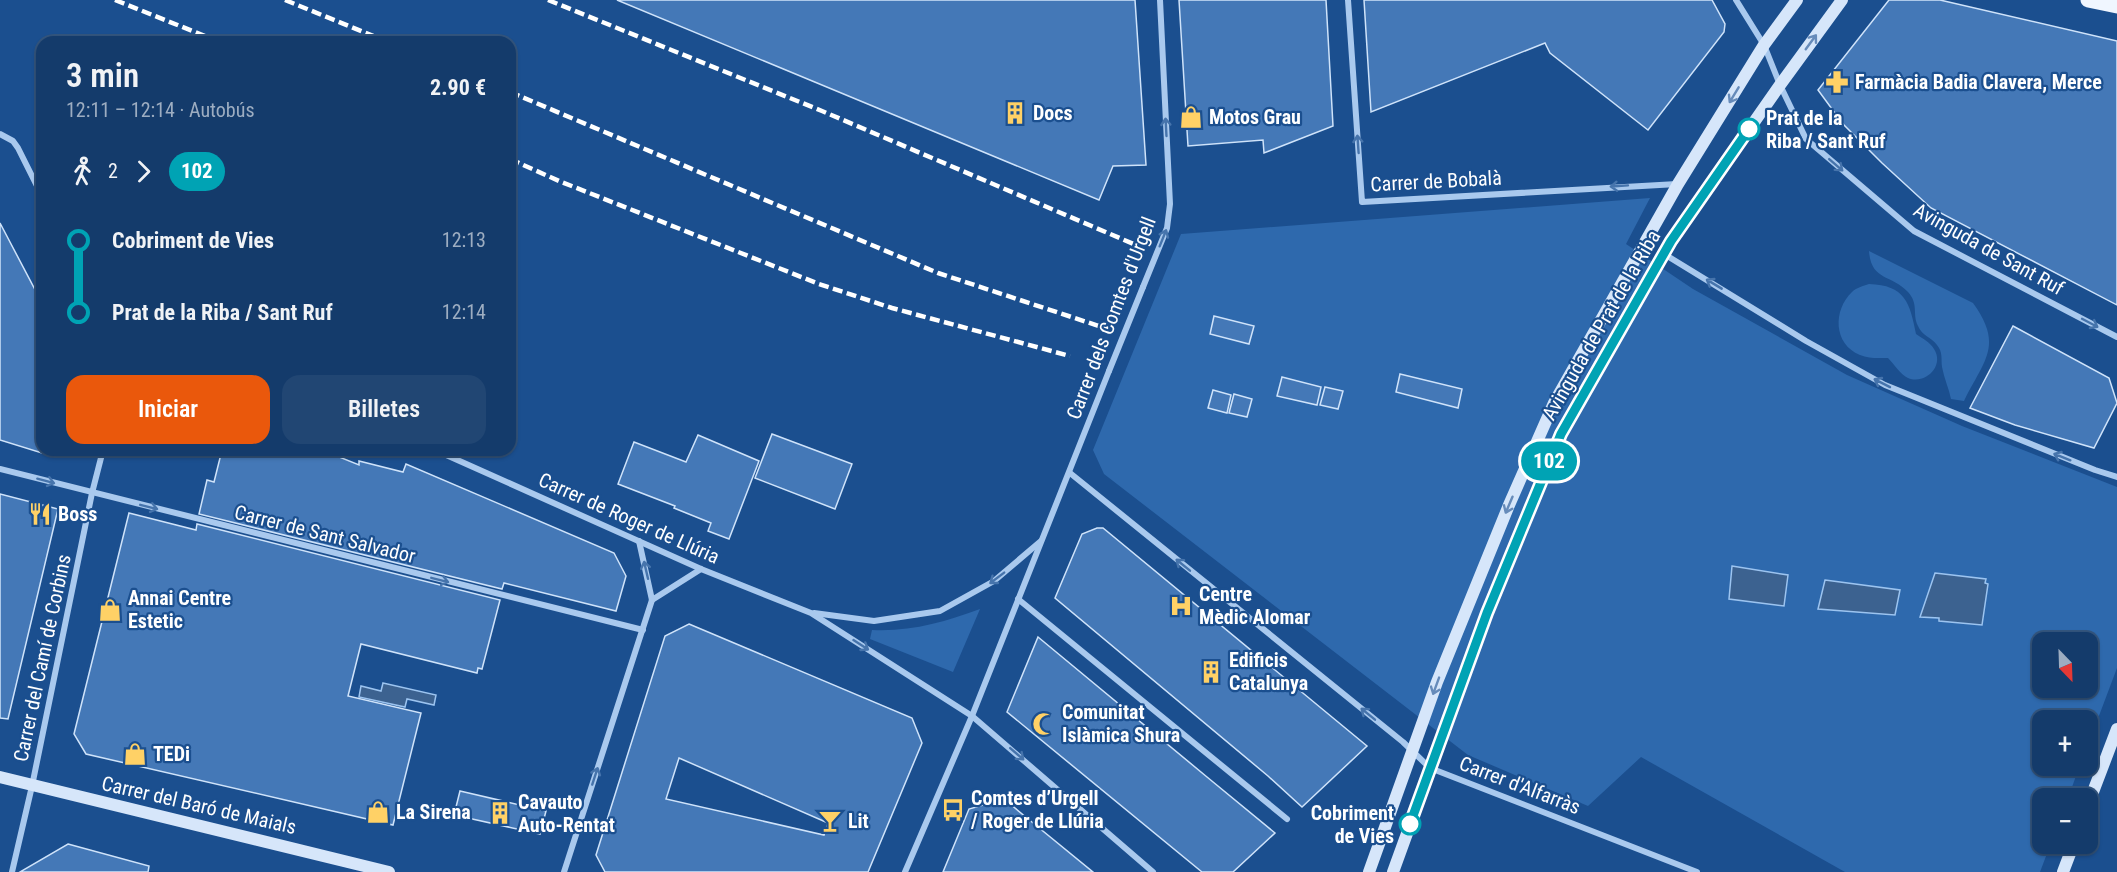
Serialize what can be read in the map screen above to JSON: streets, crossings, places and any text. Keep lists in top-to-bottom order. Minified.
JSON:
{"streets":{"main road":["Avinguda de Prat de la Riba","Carrer del Baró de Maials"],"street":["Carrer de Bobalà","Avinguda de Sant Ruf","Carrer dels Comtes d'Urgell","Carrer de Roger de Llúria","Carrer de Sant Salvador","Carrer del Camí de Corbins","Carrer d'Alfarràs"]},"crossings":[["Carrer de Bobalà","Avinguda de Prat de la Riba"],["Avinguda de Sant Ruf","Avinguda de Prat de la Riba"],["Carrer dels Comtes d'Urgell","Carrer de Roger de Llúria"],["Carrer dels Comtes d'Urgell","Carrer d'Alfarràs"],["Avinguda de Prat de la Riba","Carrer d'Alfarràs"],["Carrer de Sant Salvador","Carrer del Camí de Corbins"],["Carrer del Camí de Corbins","Carrer del Baró de Maials"]],"one_way":["Avinguda de Sant Ruf","Carrer dels Comtes d'Urgell","Carrer de Sant Salvador","Carrer d'Alfarràs"],"places":{"pharmacy":["Farmàcia Badia Clavera, Merce"],"building":["Docs","Edificis Catalunya","Cavauto Auto-Rentat"],"shop":["Motos Grau","Annai Centre Estetic","TEDi","La Sirena"],"other":["Prat de la Riba / Sant Ruf","Cobriment de Vies"],"restaurant":["Boss"],"hospital":["Centre Mèdic Alomar"],"mosque":["Comunitat Islàmica Shura"],"bus stop":["Comtes d’Urgell / Roger de Llúria"],"bar":["Lit"]},"lines":["bus line 102"],"north":"bottom right","page":{"on_map":"102","heading":["3 min","12:11 – 12:14 · Autobús","2.90 €"],"legs":["2","102"],"list":[{"name":"Cobriment de Vies","value":"12:13"},{"name":"Prat de la Riba / Sant Ruf","value":"12:14"}],"buttons":["Iniciar","Billetes"],"map_buttons":["+","−"]}}
